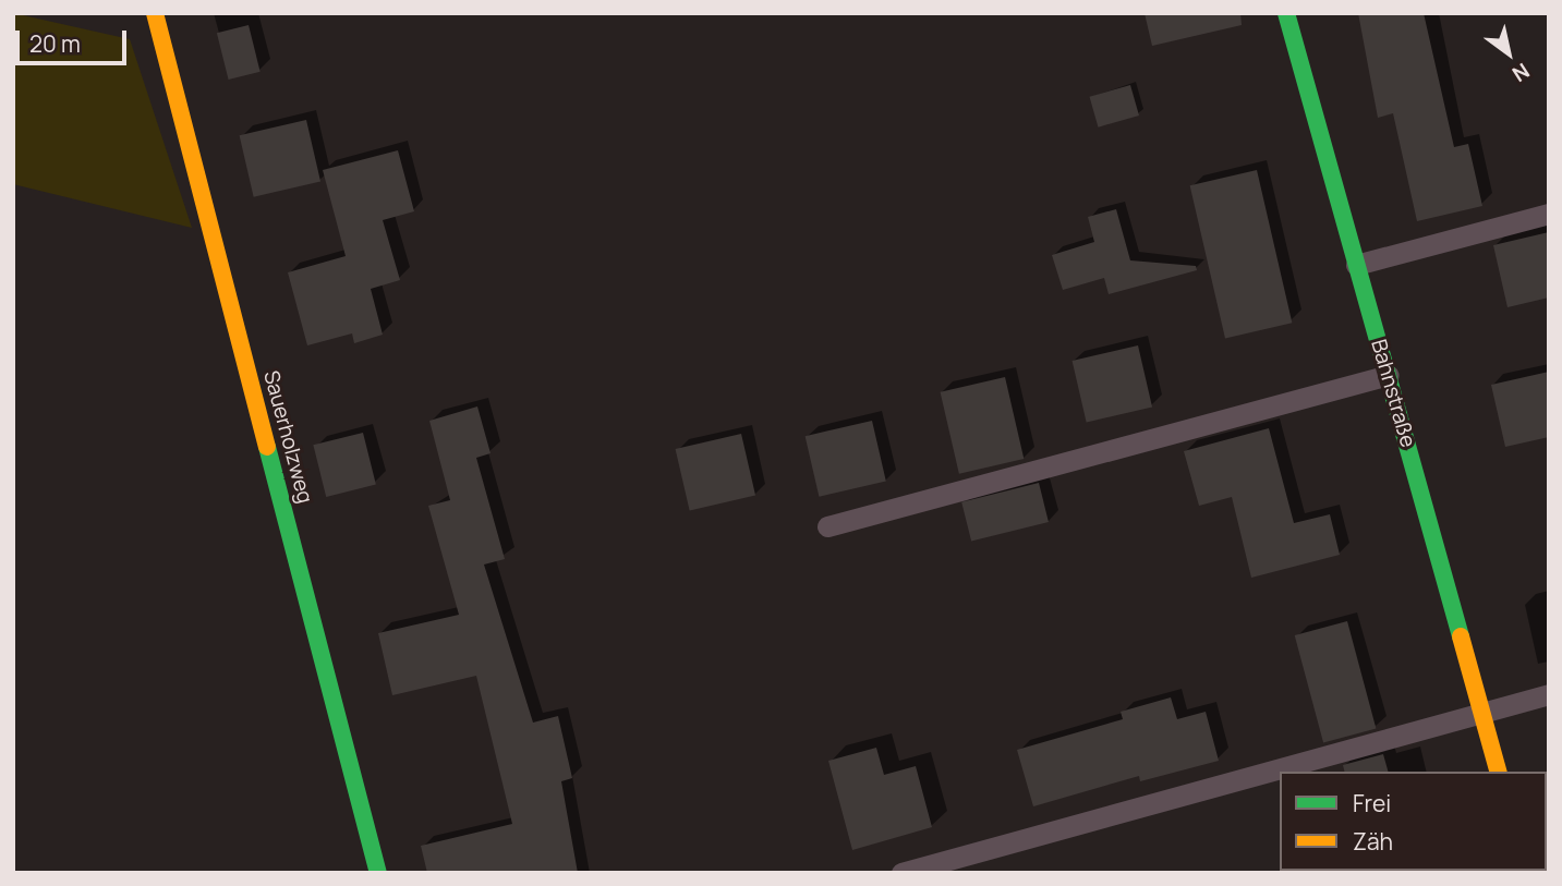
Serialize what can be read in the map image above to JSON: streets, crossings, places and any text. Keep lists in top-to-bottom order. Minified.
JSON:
{"streets":{"street":["Bahnstraße","Sauerholzweg"]},"legend":["Frei","Zäh"],"scale_bar":"20 m","north":"bottom right"}
